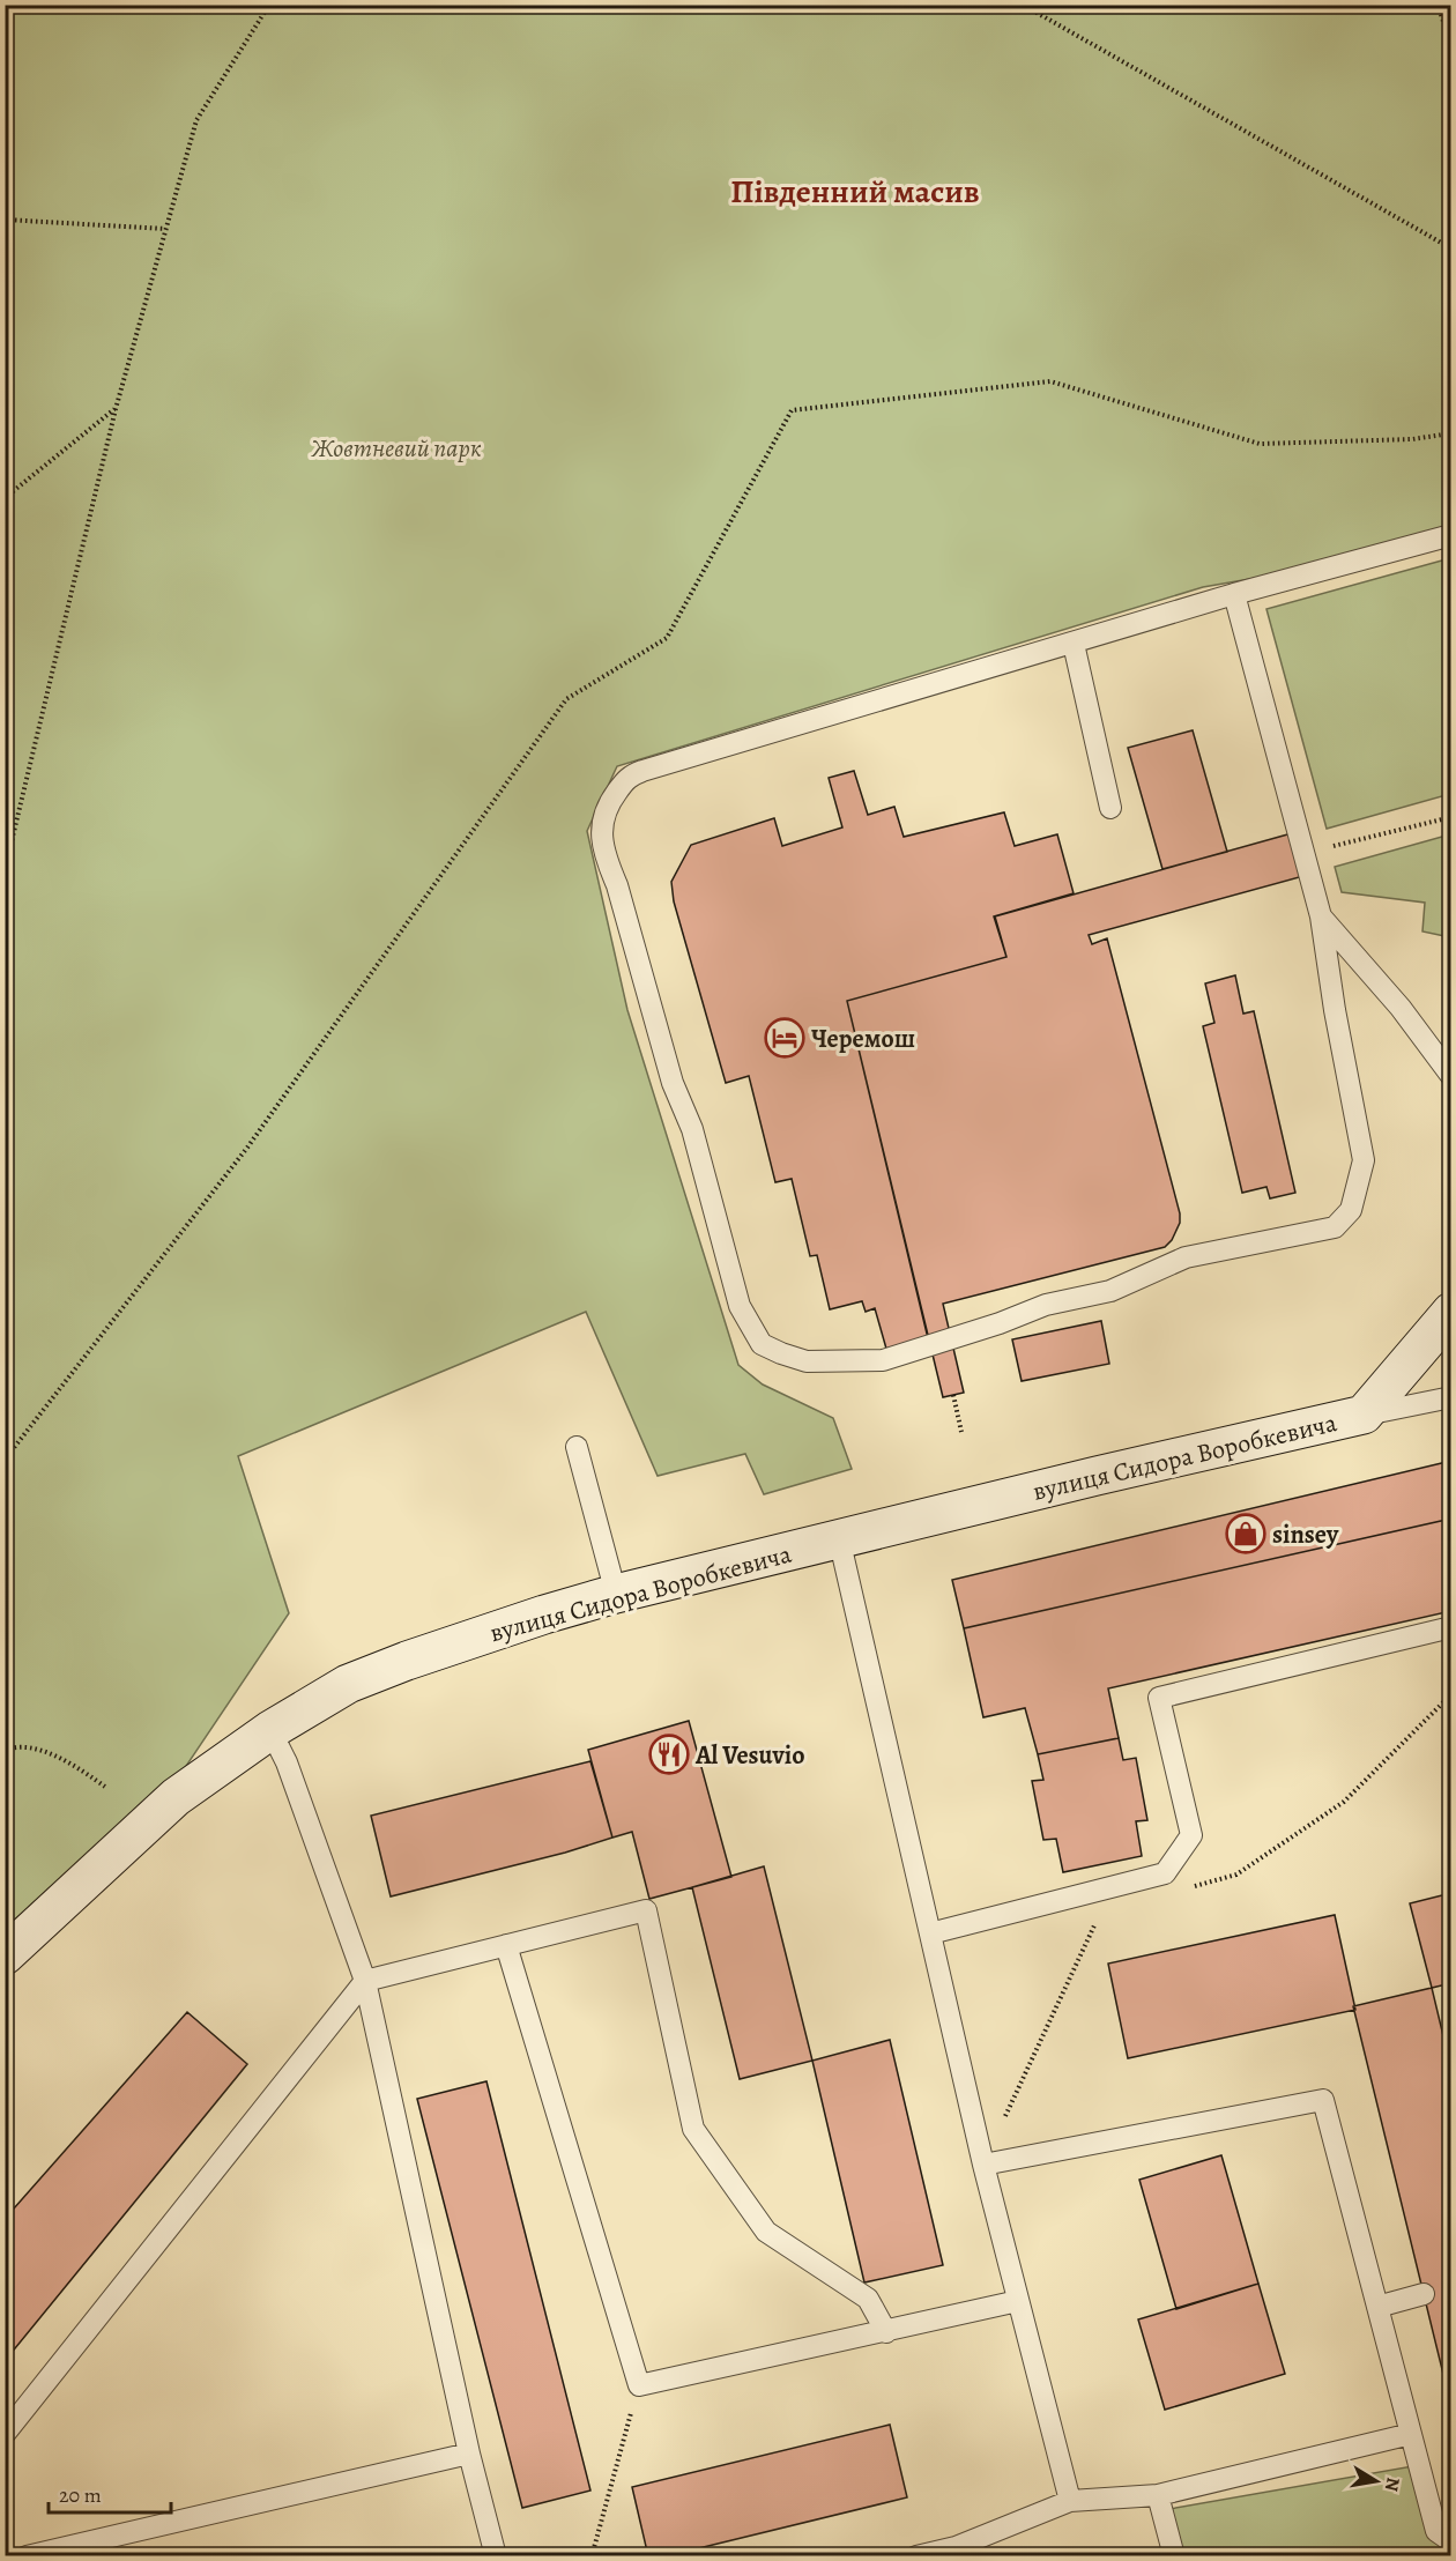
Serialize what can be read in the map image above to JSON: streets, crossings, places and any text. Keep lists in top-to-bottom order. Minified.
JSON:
{"streets":{"street":["вулиця Сидора Воробкевича"]},"districts":["Південний масив"],"parks":["Жовтневий парк"],"places":{"hotel":["Черемош"],"shop":["sinsey"],"restaurant":["Al Vesuvio"]},"scale_bar":"20 m","north":"right"}
